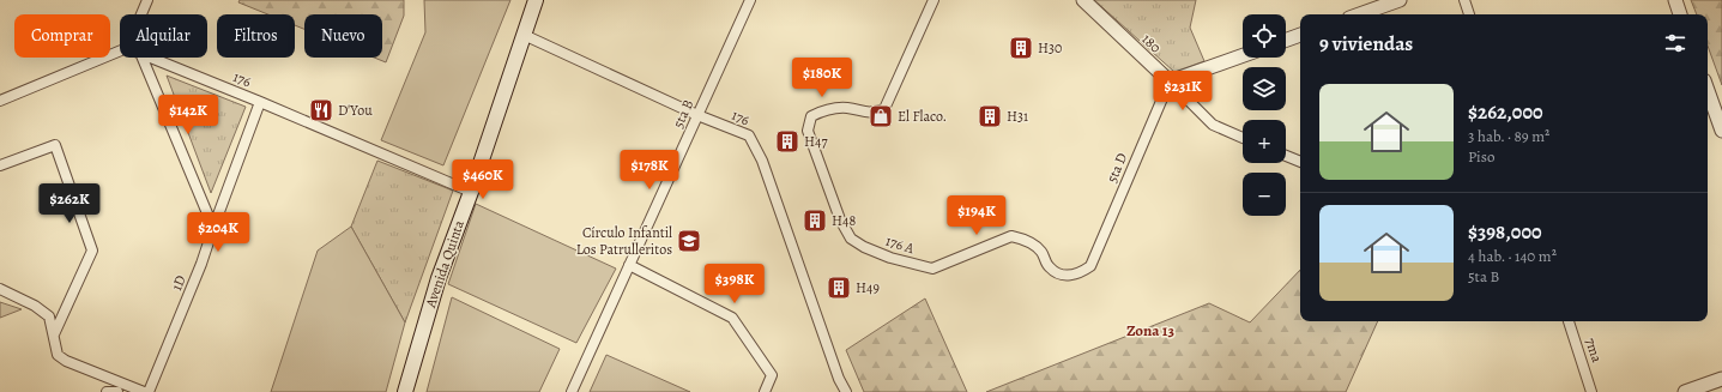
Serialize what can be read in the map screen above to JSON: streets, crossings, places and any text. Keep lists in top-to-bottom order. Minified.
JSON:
{"streets":{"main road":["Avenida Quinta"],"street":["180","176","5ta B","5ta D","176 A","1D","7ma"]},"crossings":[["180","5ta D"],["176","5ta B"],["176","Avenida Quinta"],["176","1D"],["5ta D","176 A"]],"districts":["Zona 13"],"places":{"building":["H30","H31","H47","H48","H49"],"restaurant":["D'You"],"shop":["El Flaco."],"school or university":["Círculo Infantil Los Patrulleritos"]},"page":{"map_buttons":["+","−"],"chip":["Comprar","Alquilar","Filtros","Nuevo"],"heading":"9 viviendas","price":["$180K","$231K","$142K","$178K","$460K","$262K","$194K","$204K","$398K"],"list":[{"name":"$262,000","note":"3 hab. · 89 m² · Piso"},{"name":"$398,000","note":"4 hab. · 140 m² · 5ta B"}]}}
